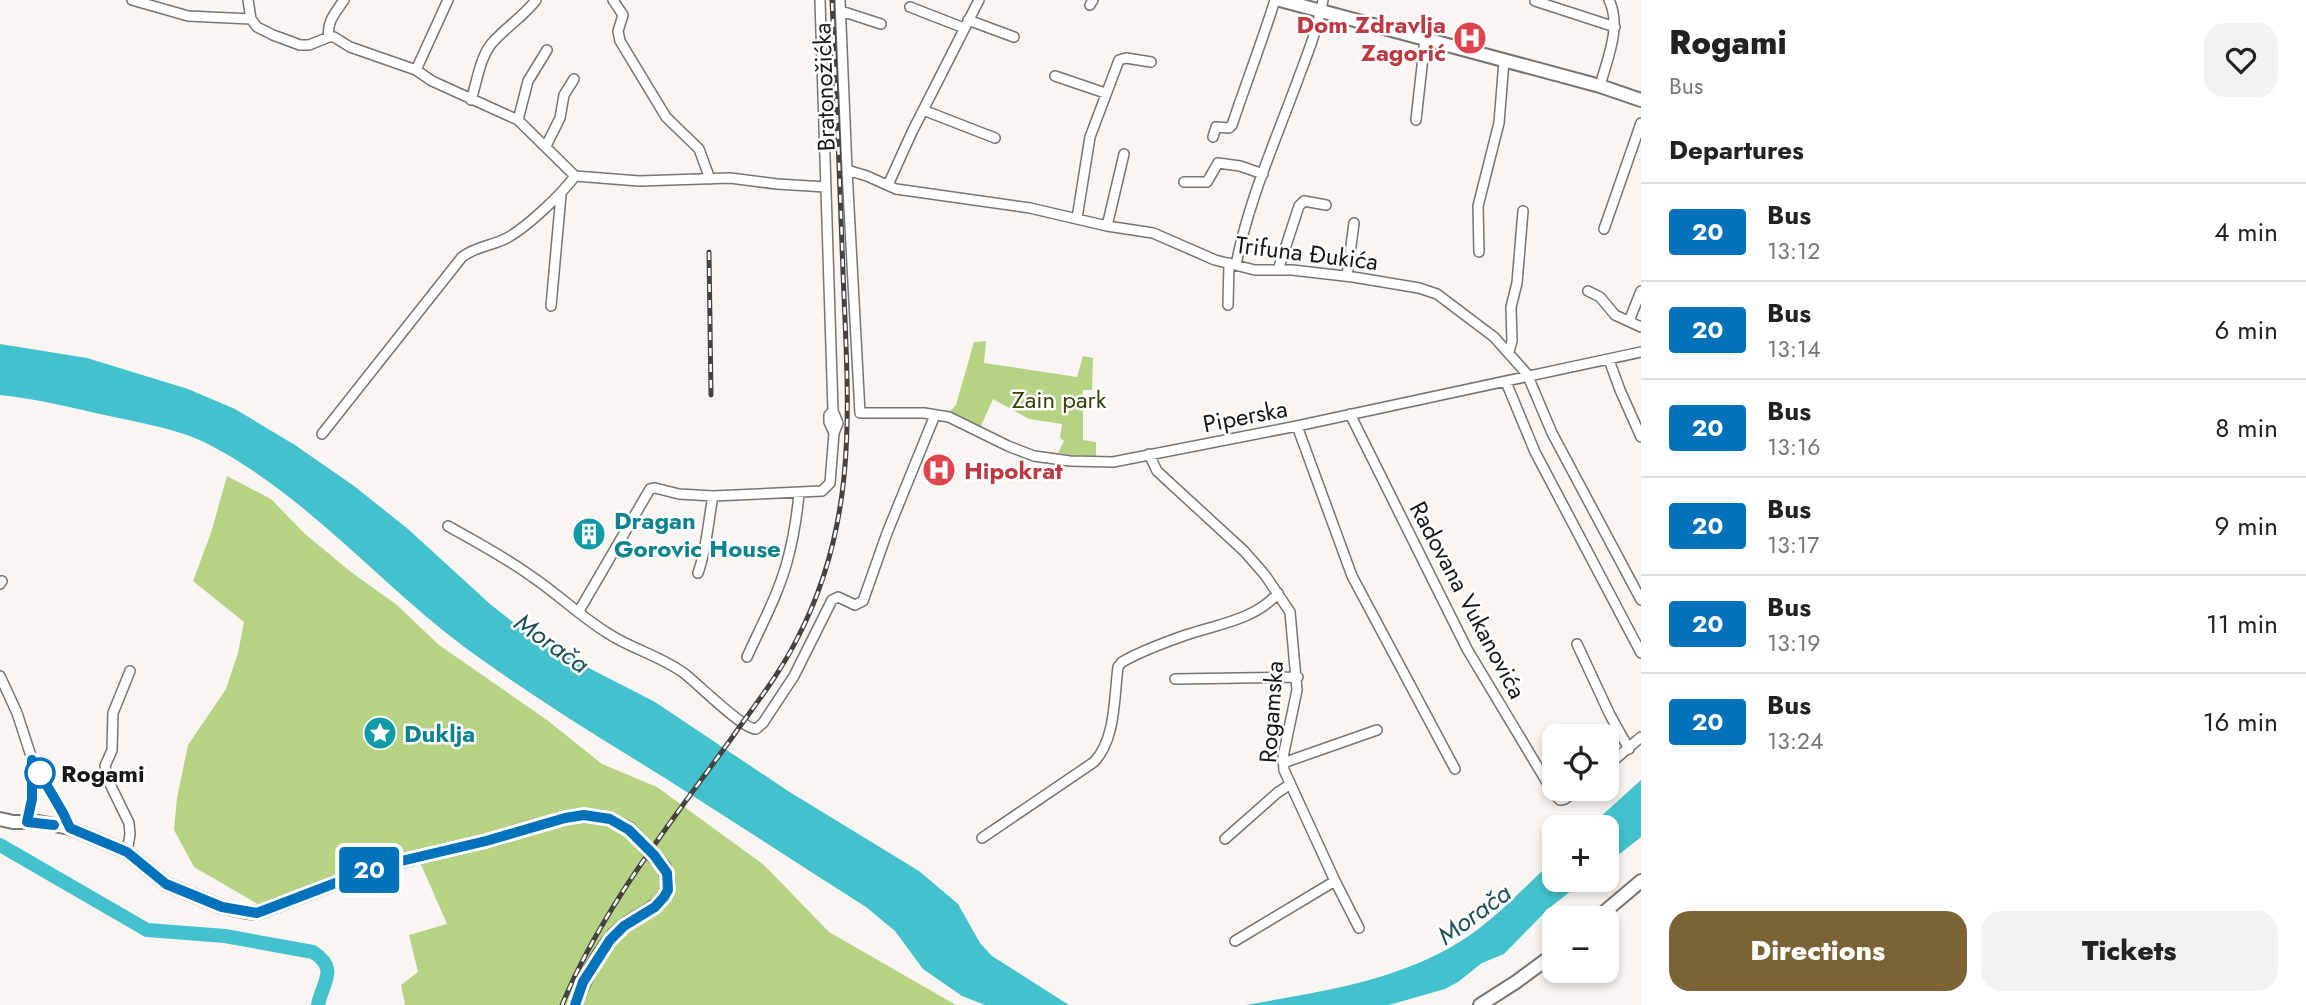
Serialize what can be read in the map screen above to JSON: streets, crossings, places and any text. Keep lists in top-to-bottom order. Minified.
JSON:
{"streets":{"street":["Bratonožićka","Trifuna Đukića","Piperska","Radovana Vukanovića","Rogamska"]},"crossings":[["Bratonožićka","Trifuna Đukića"],["Bratonožićka","Piperska"],["Trifuna Đukića","Piperska"],["Piperska","Radovana Vukanovića"],["Piperska","Rogamska"]],"water":["Morača"],"parks":["Zain park"],"places":{"hospital":["Dom Zdravlja Zagorić","Hipokrat"],"building":["Dragan Gorovic House"],"place":["Duklja"],"other":["Rogami"]},"lines":["bus line 20"],"page":{"on_map":"20","heading":[["Rogami","Bus"],"Departures"],"list":[{"mark":"20","name":"Bus","note":"13:12","value":"4 min"},{"mark":"20","name":"Bus","note":"13:14","value":"6 min"},{"mark":"20","name":"Bus","note":"13:16","value":"8 min"},{"mark":"20","name":"Bus","note":"13:17","value":"9 min"},{"mark":"20","name":"Bus","note":"13:19","value":"11 min"},{"mark":"20","name":"Bus","note":"13:24","value":"16 min"}],"map_buttons":["+","−"],"buttons":["Directions","Tickets"]}}
